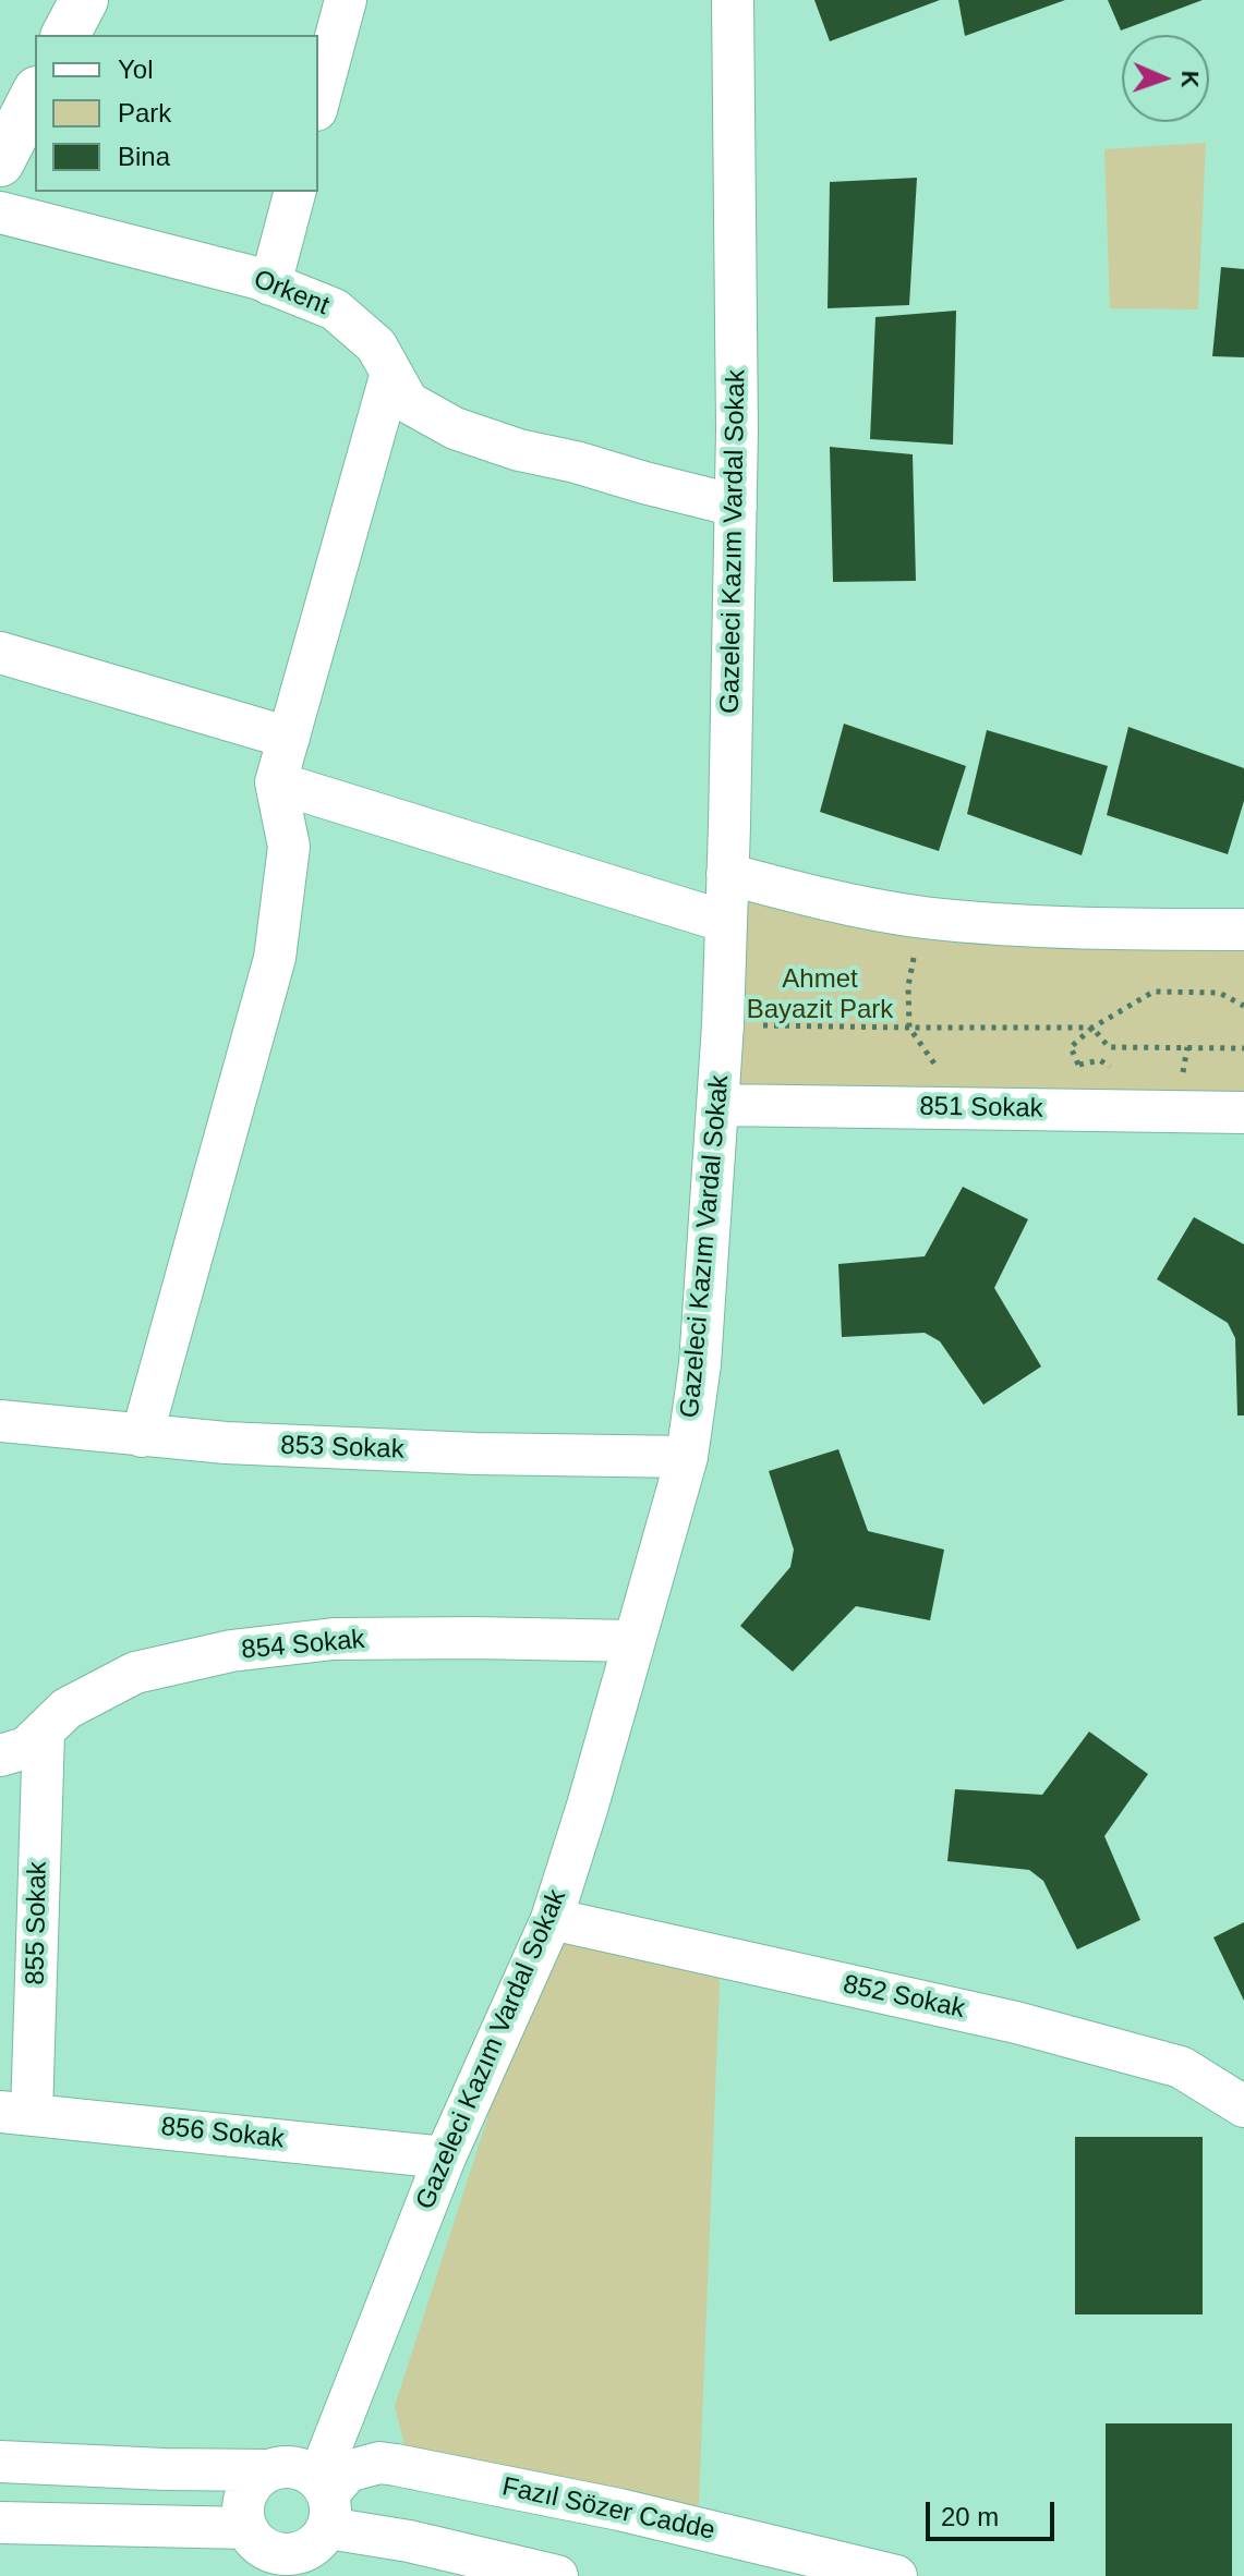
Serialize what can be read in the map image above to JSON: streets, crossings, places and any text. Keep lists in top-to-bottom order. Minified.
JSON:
{"streets":{"street":["Orkent","Gazeleci Kazım Vardal Sokak","851 Sokak","853 Sokak","854 Sokak","855 Sokak","852 Sokak","856 Sokak","Fazıl Sözer Cadde"]},"crossings":[["Orkent","Gazeleci Kazım Vardal Sokak"],["Gazeleci Kazım Vardal Sokak","851 Sokak"],["Gazeleci Kazım Vardal Sokak","853 Sokak"],["Gazeleci Kazım Vardal Sokak","854 Sokak"],["Gazeleci Kazım Vardal Sokak","852 Sokak"],["Gazeleci Kazım Vardal Sokak","856 Sokak"],["Gazeleci Kazım Vardal Sokak","Fazıl Sözer Cadde"],["854 Sokak","855 Sokak"],["855 Sokak","856 Sokak"]],"parks":["Ahmet Bayazit Park"],"legend":["Yol","Park","Bina"],"scale_bar":"20 m","north":"right"}
